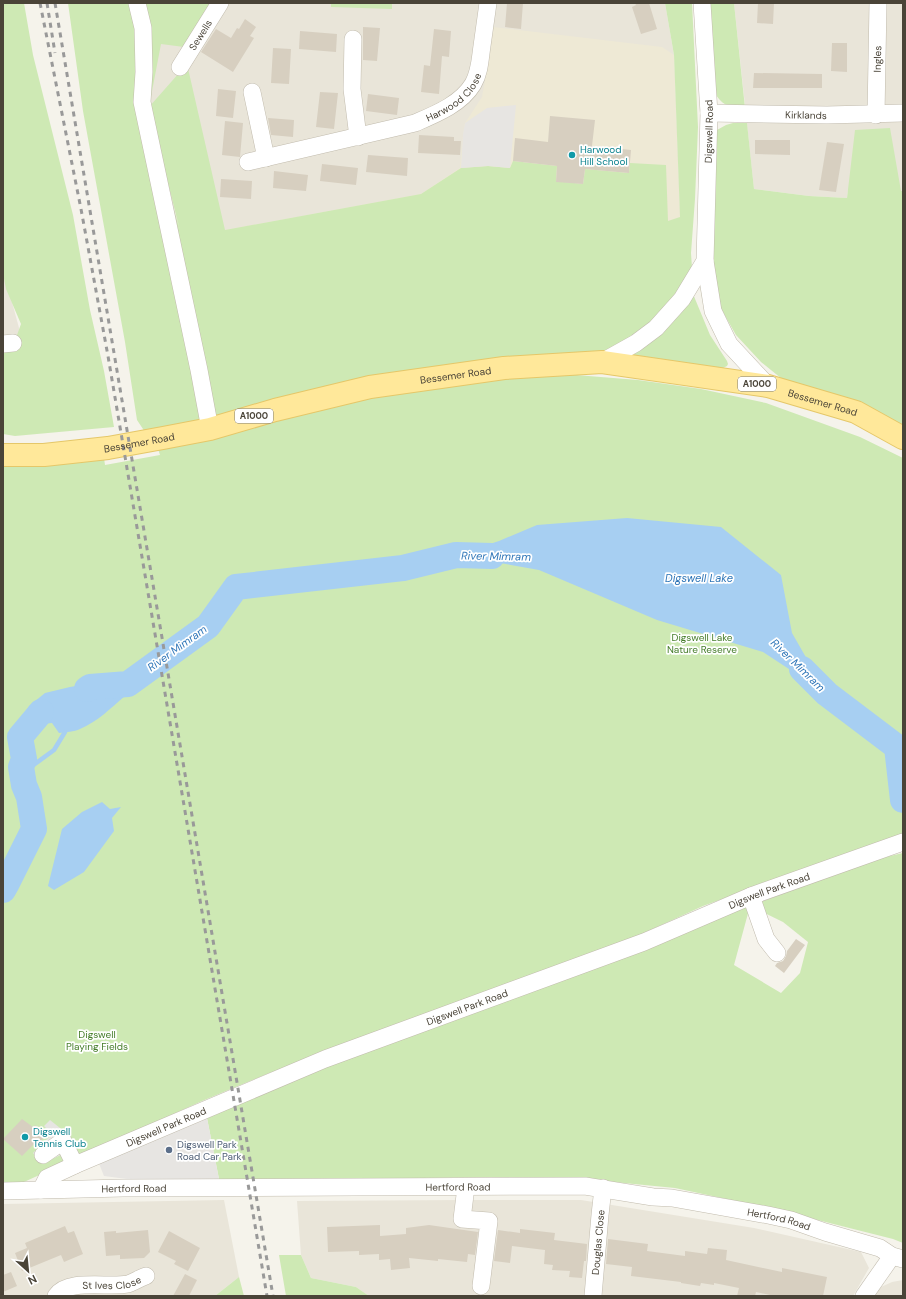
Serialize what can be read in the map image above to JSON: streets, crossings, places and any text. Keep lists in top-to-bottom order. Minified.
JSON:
{"streets":{"main road":["Bessemer Road","A1000"],"street":["Sewells","Ingles","Harwood Close","Kirklands","Digswell Road","Digswell Park Road","Hertford Road","Douglas Close","St Ives Close"]},"crossings":[["Ingles","Kirklands"],["Kirklands","Digswell Road"],["Digswell Road","Bessemer Road"],["Digswell Park Road","Hertford Road"],["Hertford Road","Douglas Close"]],"water":["River Mimram","Digswell Lake"],"parks":["Digswell Lake Nature Reserve","Digswell Playing Fields"],"places":["Harwood Hill School","Digswell Tennis Club","Digswell Park Road Car Park"],"north":"bottom right"}
